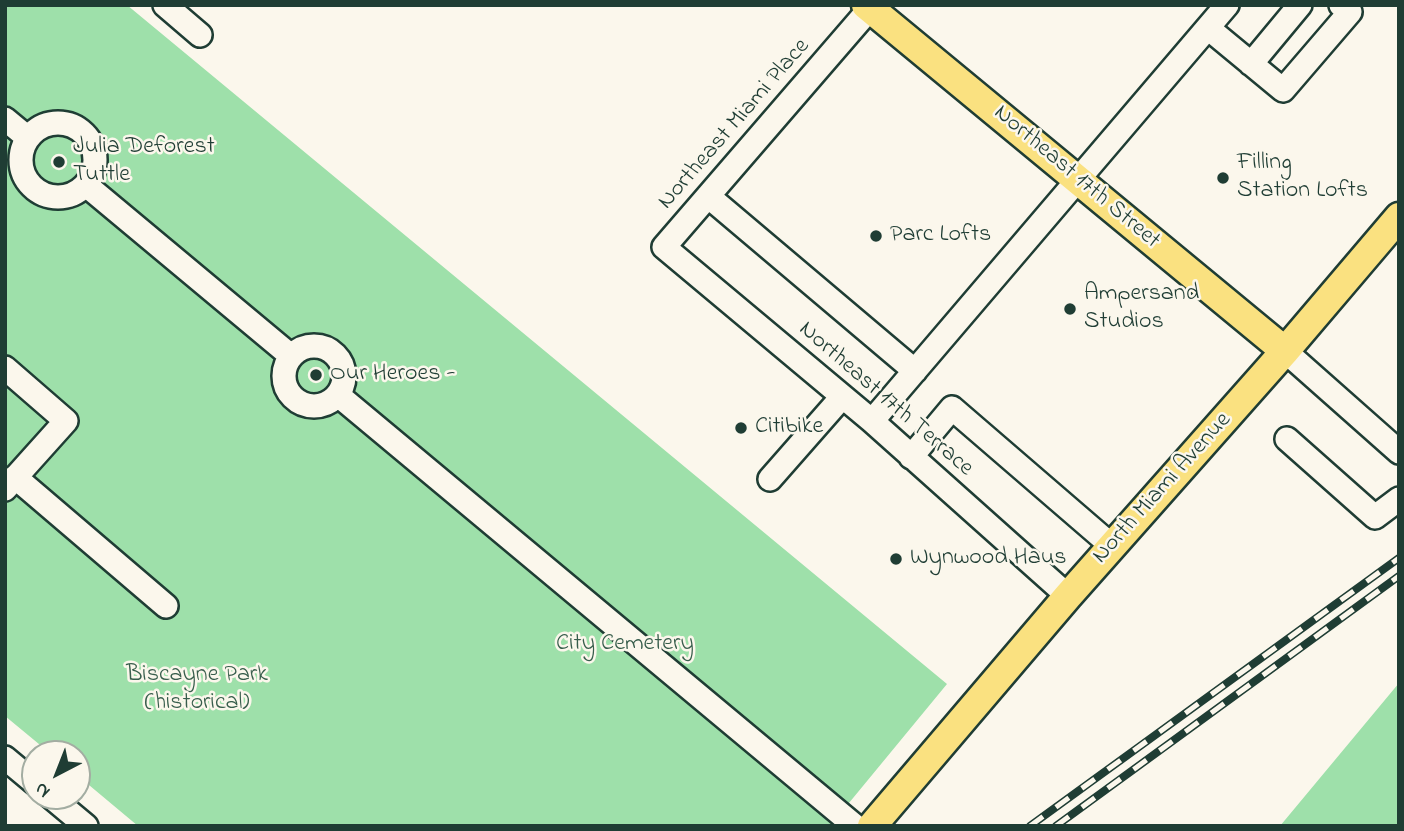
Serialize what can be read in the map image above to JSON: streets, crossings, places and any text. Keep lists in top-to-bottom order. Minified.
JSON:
{"streets":{"main road":["Northeast 17th Street","North Miami Avenue"],"street":["Northeast Miami Place","Northeast 17th Terrace"]},"crossings":[["Northeast Miami Place","Northeast 17th Street"],["Northeast Miami Place","Northeast 17th Terrace"],["Northeast 17th Street","North Miami Avenue"],["Northeast 17th Terrace","North Miami Avenue"]],"parks":["City Cemetery","Biscayne Park (historical)"],"places":["Julia Deforest Tuttle","Filling Station Lofts","Parc Lofts","Ampersand Studios","Our Heroes -","Citibike","Wynwood Haus"],"north":"bottom left"}
